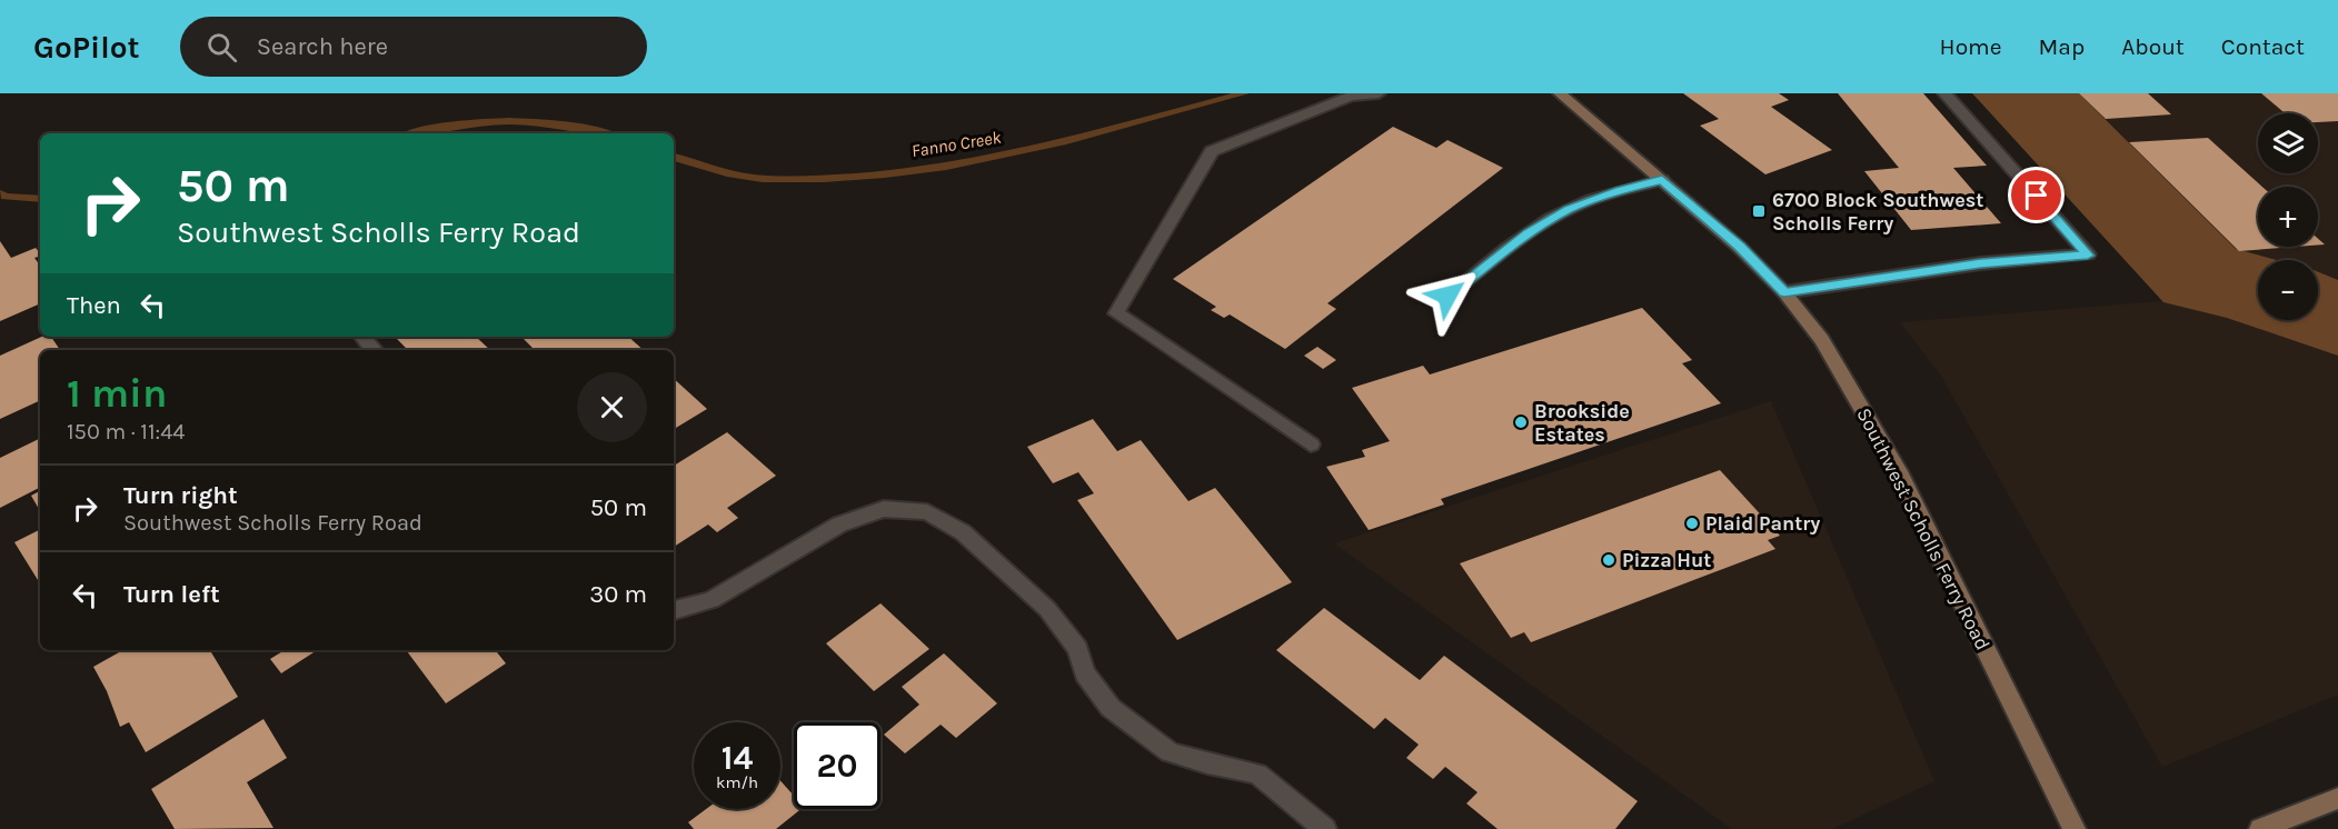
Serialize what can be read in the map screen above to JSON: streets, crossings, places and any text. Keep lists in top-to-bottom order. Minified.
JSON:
{"streets":{"main road":["Southwest Scholls Ferry Road"]},"water":["Fanno Creek"],"places":{"transit":["6700 Block Southwest Scholls Ferry"],"other":["Brookside Estates","Plaid Pantry","Pizza Hut"]},"page":{"header":"GoPilot","search":"Search here","nav":["Home","Map","About","Contact"],"map_buttons":["+","−"],"turn":["50 m","Southwest Scholls Ferry Road"],"then":"Then","heading":["1 min","150 m · 11:44"],"list":[{"name":"Turn right","note":"Southwest Scholls Ferry Road","value":"50 m"},{"name":"Turn left","value":"30 m"}],"speed":"14 km/h","limit":"20"}}
